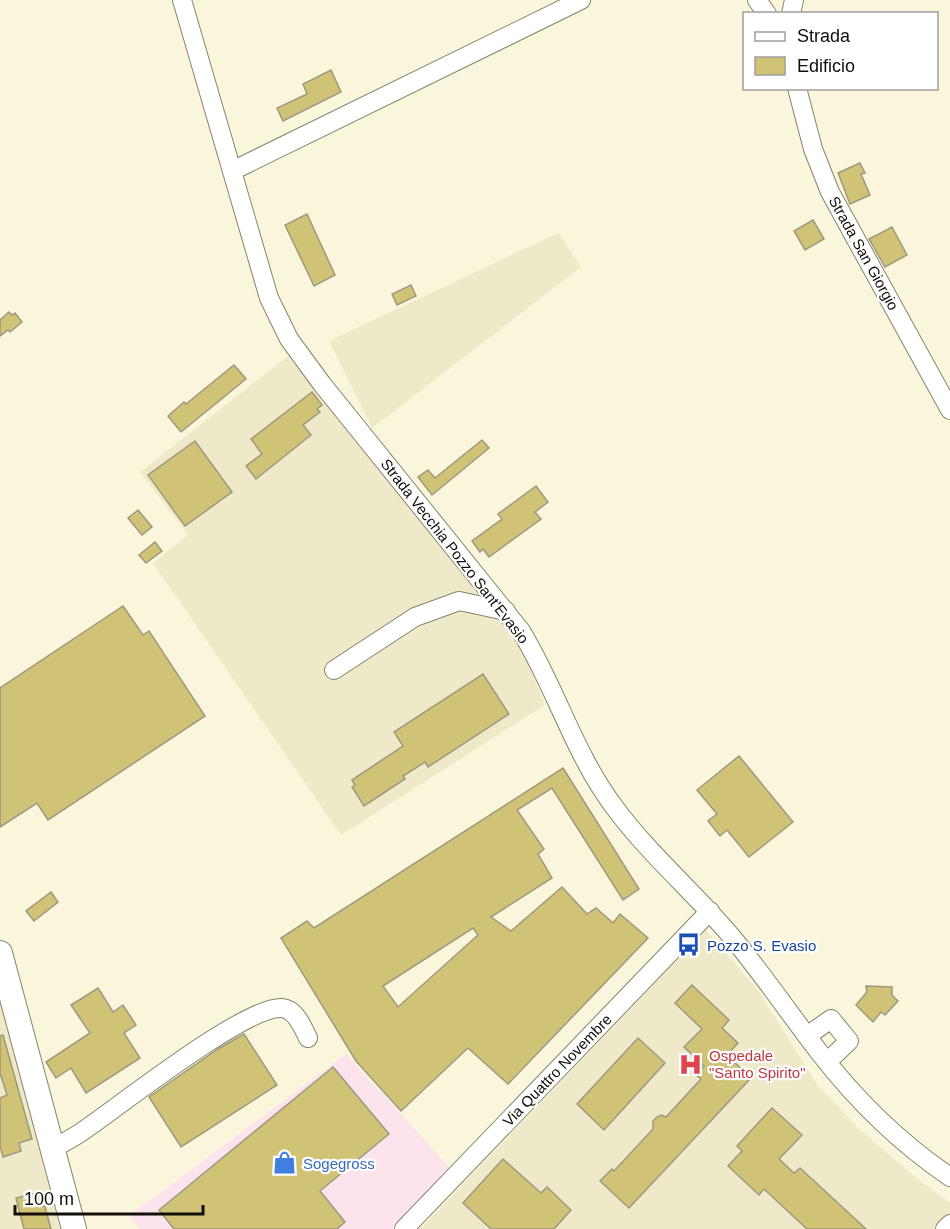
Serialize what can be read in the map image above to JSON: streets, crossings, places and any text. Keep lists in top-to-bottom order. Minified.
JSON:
{"streets":{"street":["Strada San Giorgio","Strada Vecchia Pozzo Sant'Evasio","Via Quattro Novembre"]},"crossings":[["Strada Vecchia Pozzo Sant'Evasio","Via Quattro Novembre"]],"places":{"bus stop":["Pozzo S. Evasio"],"hospital":["Ospedale \"Santo Spirito\""],"shop":["Sogegross"]},"legend":["Strada","Edificio"],"scale_bar":"100 m"}
